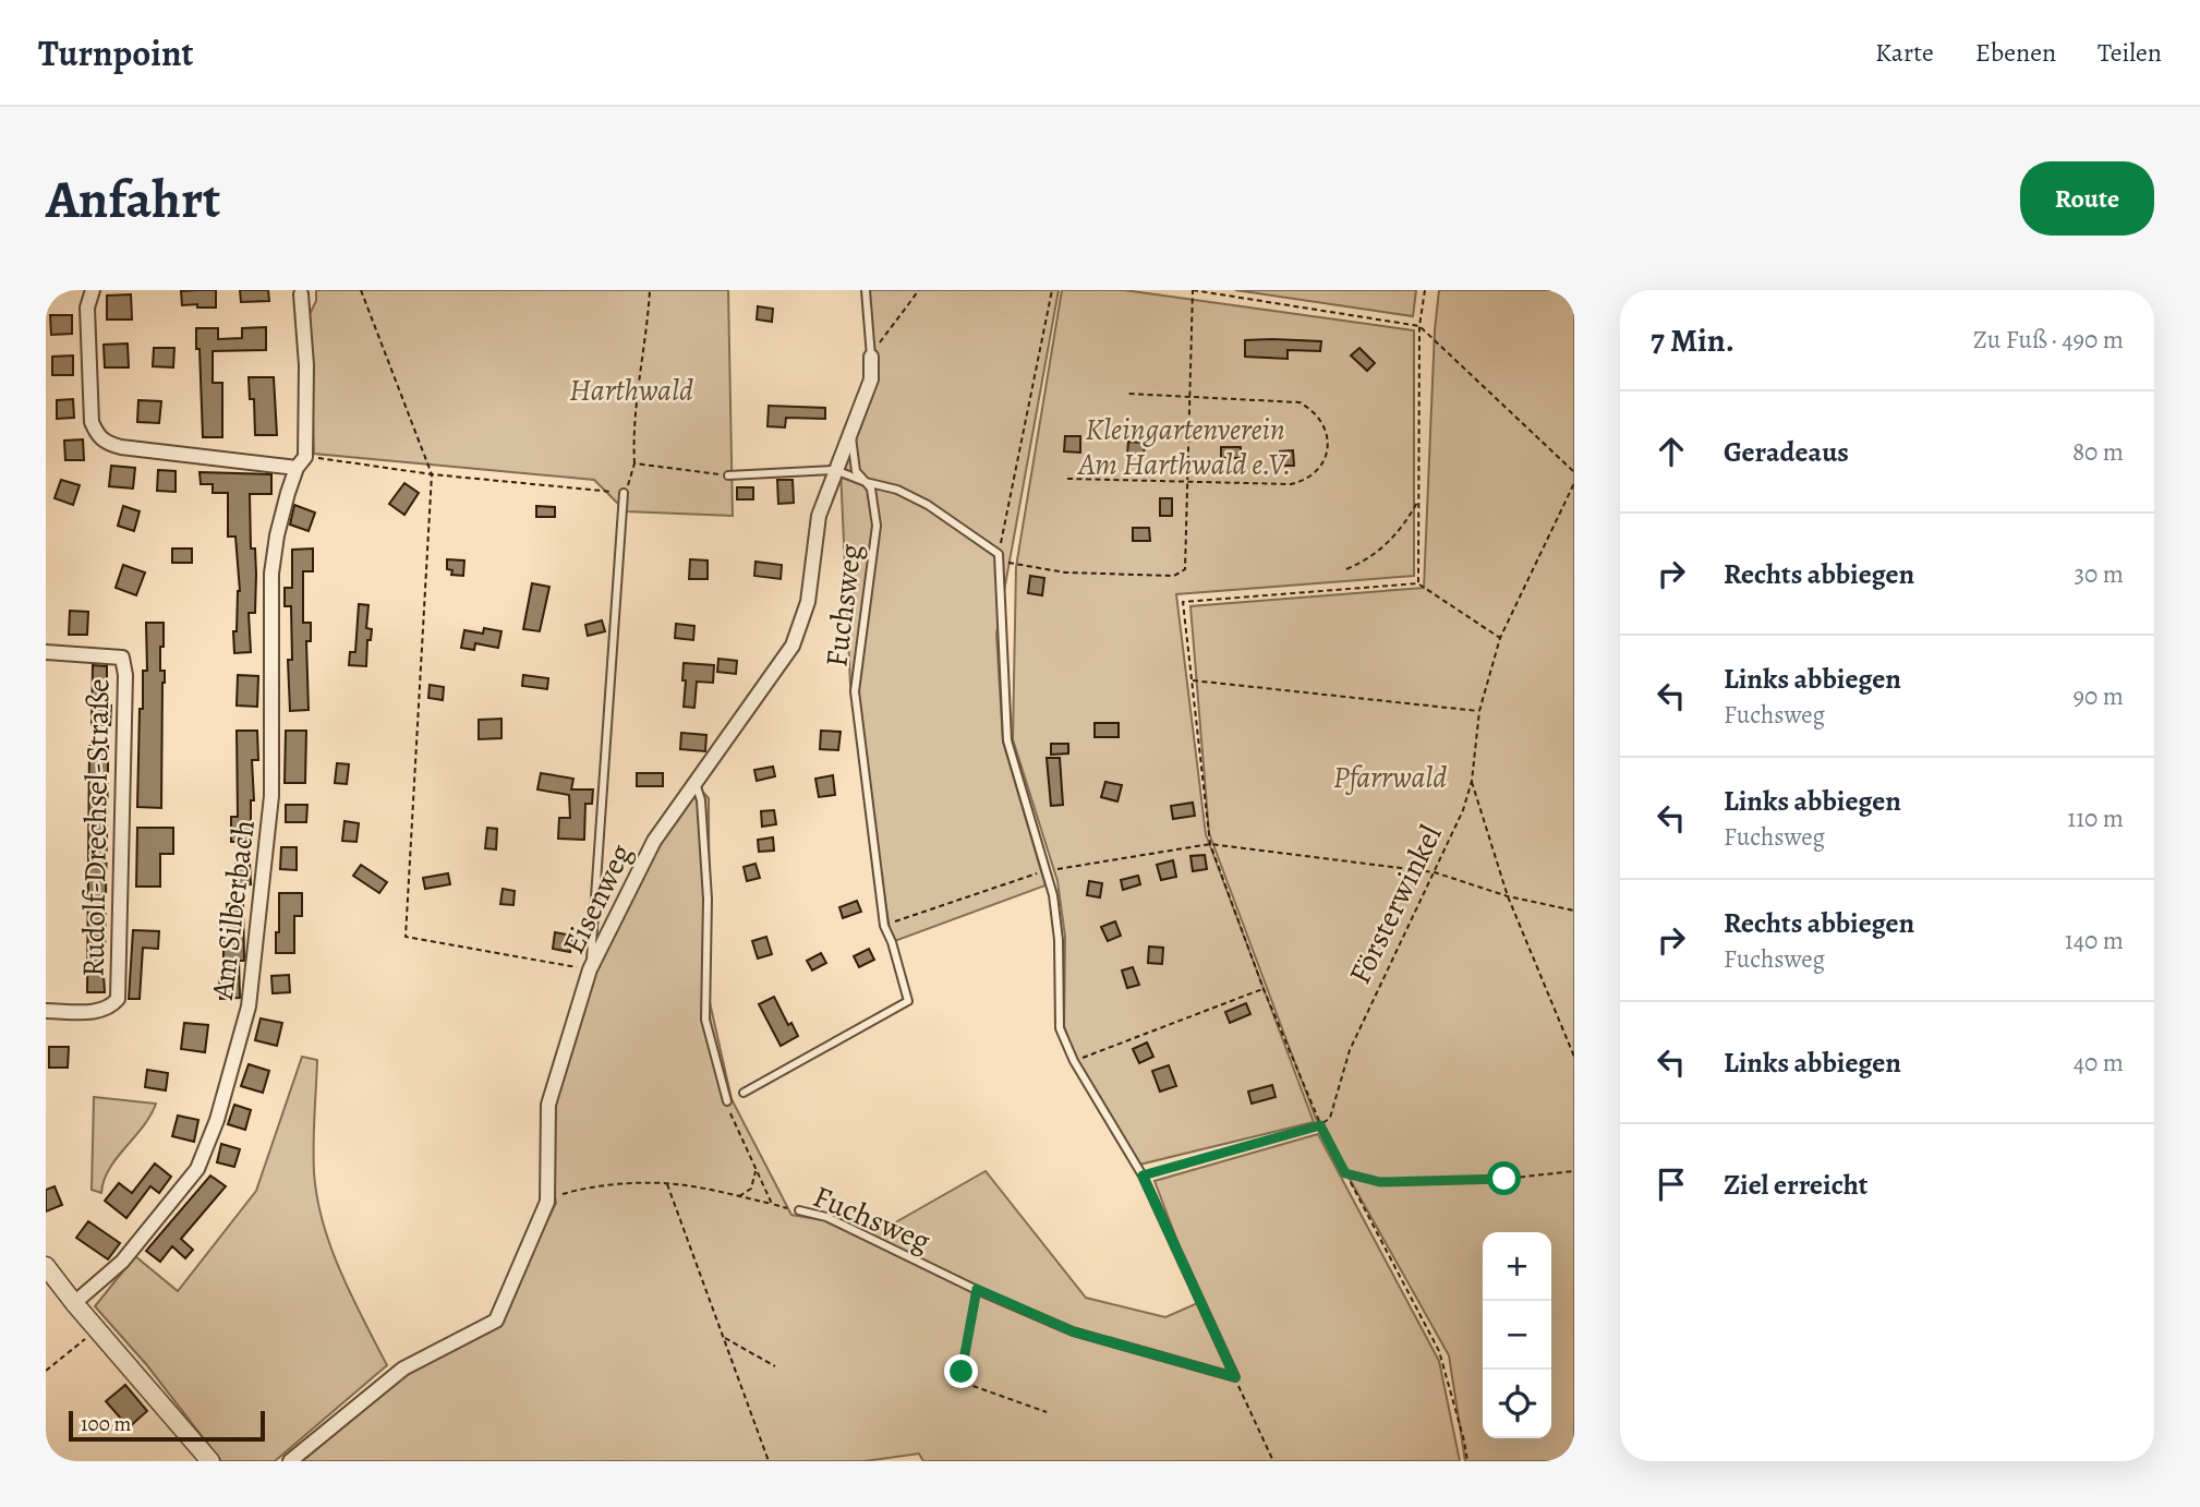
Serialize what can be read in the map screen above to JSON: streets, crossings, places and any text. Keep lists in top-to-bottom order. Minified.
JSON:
{"streets":{"street":["Rudolf-Drechsel-Straße","Eisenweg","Am Silberbach"],"lane":["Fuchsweg"],"path":["Försterwinkel"]},"parks":["Harthwald","Kleingartenverein Am Harthwald e.V.","Pfarrwald"],"scale_bar":"100 m","page":{"header":"Turnpoint","nav":["Karte","Ebenen","Teilen"],"buttons":"Route","title":"Anfahrt","heading":["7 Min.","Zu Fuß · 490 m"],"list":[["Geradeaus","80 m"],["Rechts abbiegen","30 m"],["Links abbiegen","Fuchsweg","90 m"],["Links abbiegen","Fuchsweg","110 m"],["Rechts abbiegen","Fuchsweg","140 m"],["Links abbiegen","40 m"],"Ziel erreicht"],"map_buttons":["+","−"],"scale":"100 m"}}
